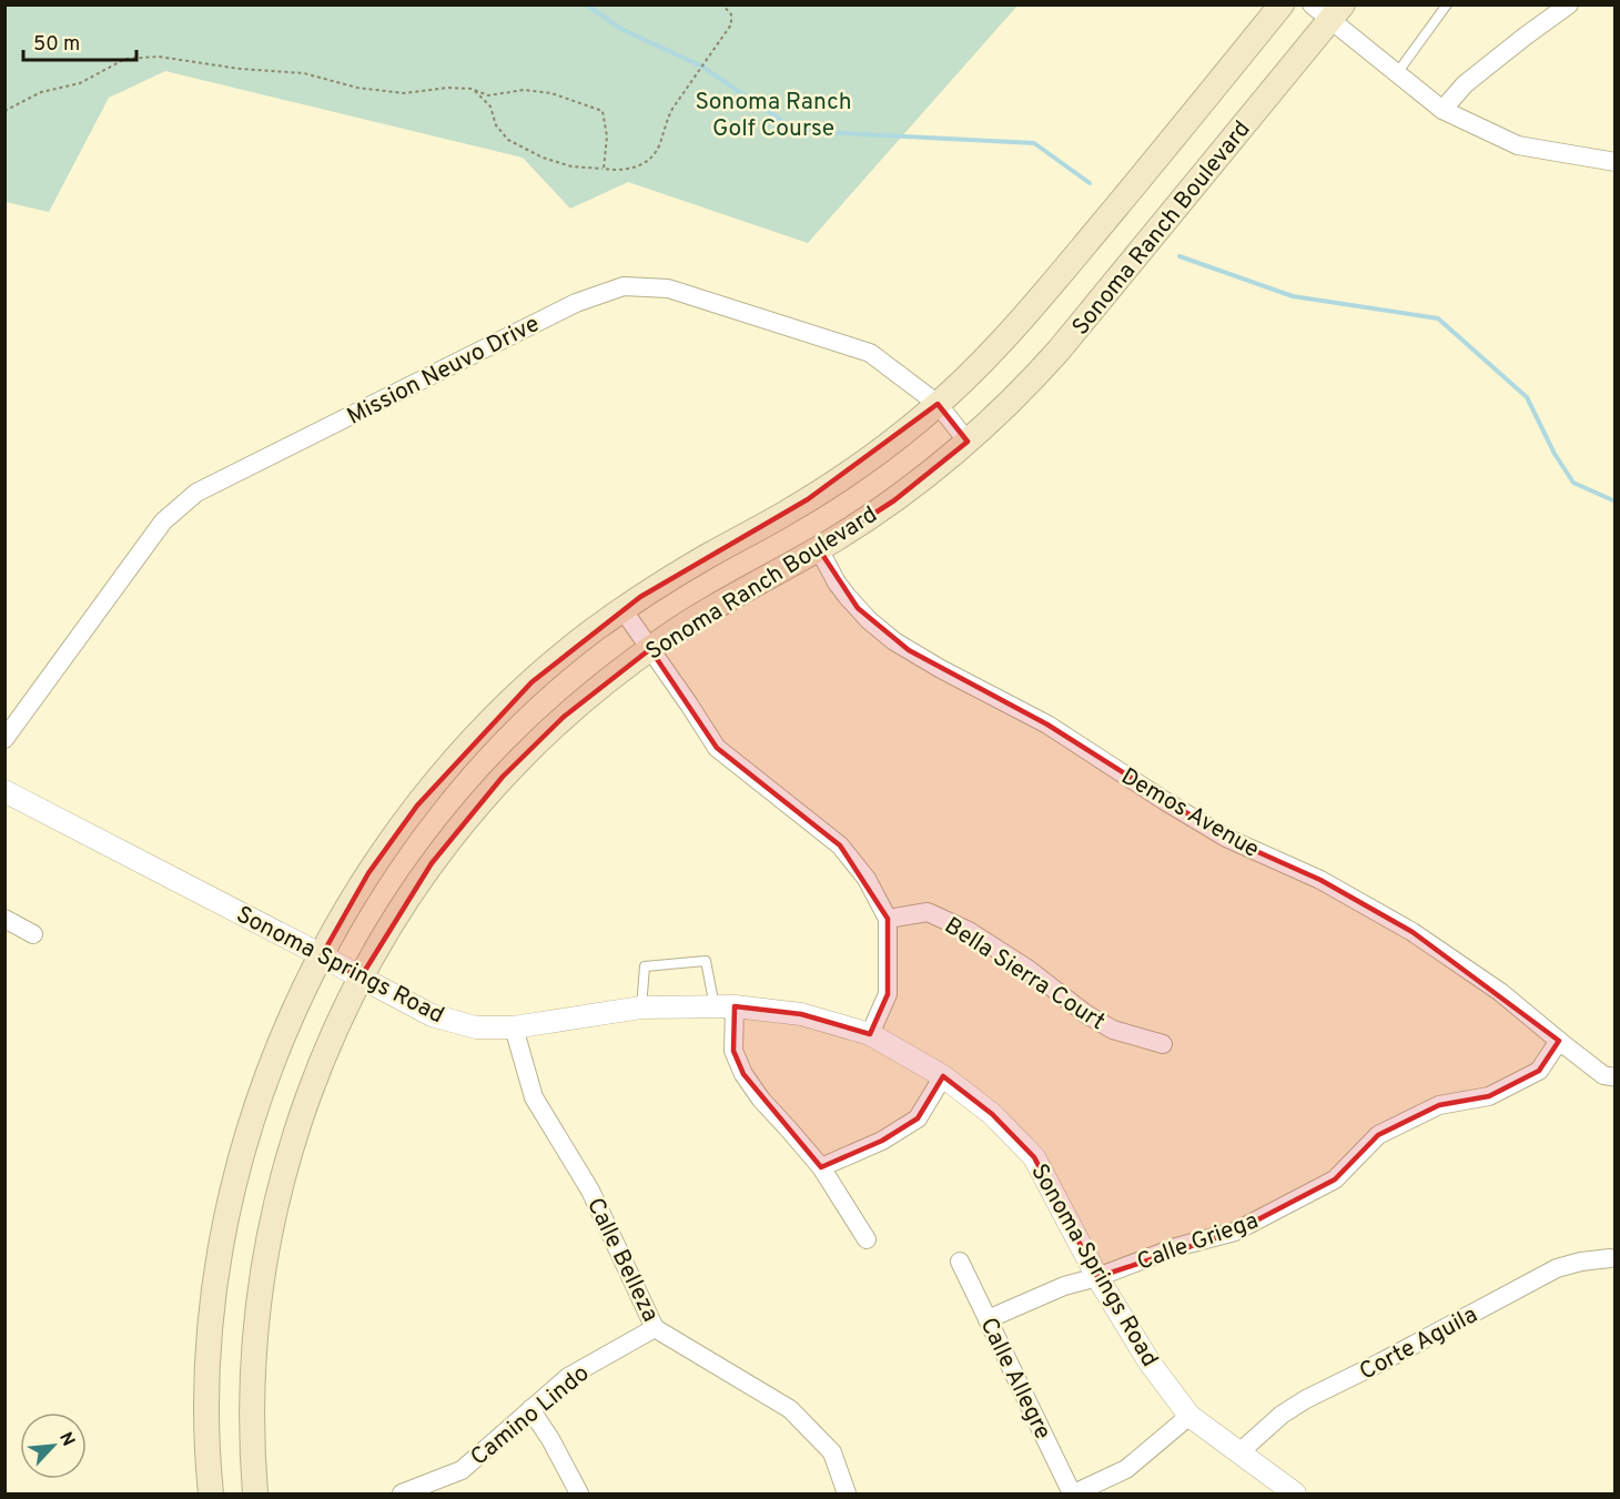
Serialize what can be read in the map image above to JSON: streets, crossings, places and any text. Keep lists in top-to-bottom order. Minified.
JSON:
{"streets":{"main road":["Sonoma Ranch Boulevard"],"street":["Mission Neuvo Drive","Demos Avenue","Sonoma Springs Road","Bella Sierra Court","Calle Griega","Calle Belleza","Corte Aguila","Calle Allegre","Camino Lindo"]},"crossings":[["Sonoma Ranch Boulevard","Mission Neuvo Drive"],["Sonoma Ranch Boulevard","Demos Avenue"],["Sonoma Ranch Boulevard","Sonoma Springs Road"],["Demos Avenue","Calle Griega"],["Sonoma Springs Road","Calle Griega"],["Sonoma Springs Road","Calle Belleza"],["Sonoma Springs Road","Corte Aguila"],["Calle Griega","Calle Allegre"],["Calle Belleza","Camino Lindo"]],"parks":["Sonoma Ranch Golf Course"],"scale_bar":"50 m","north":"top right"}
